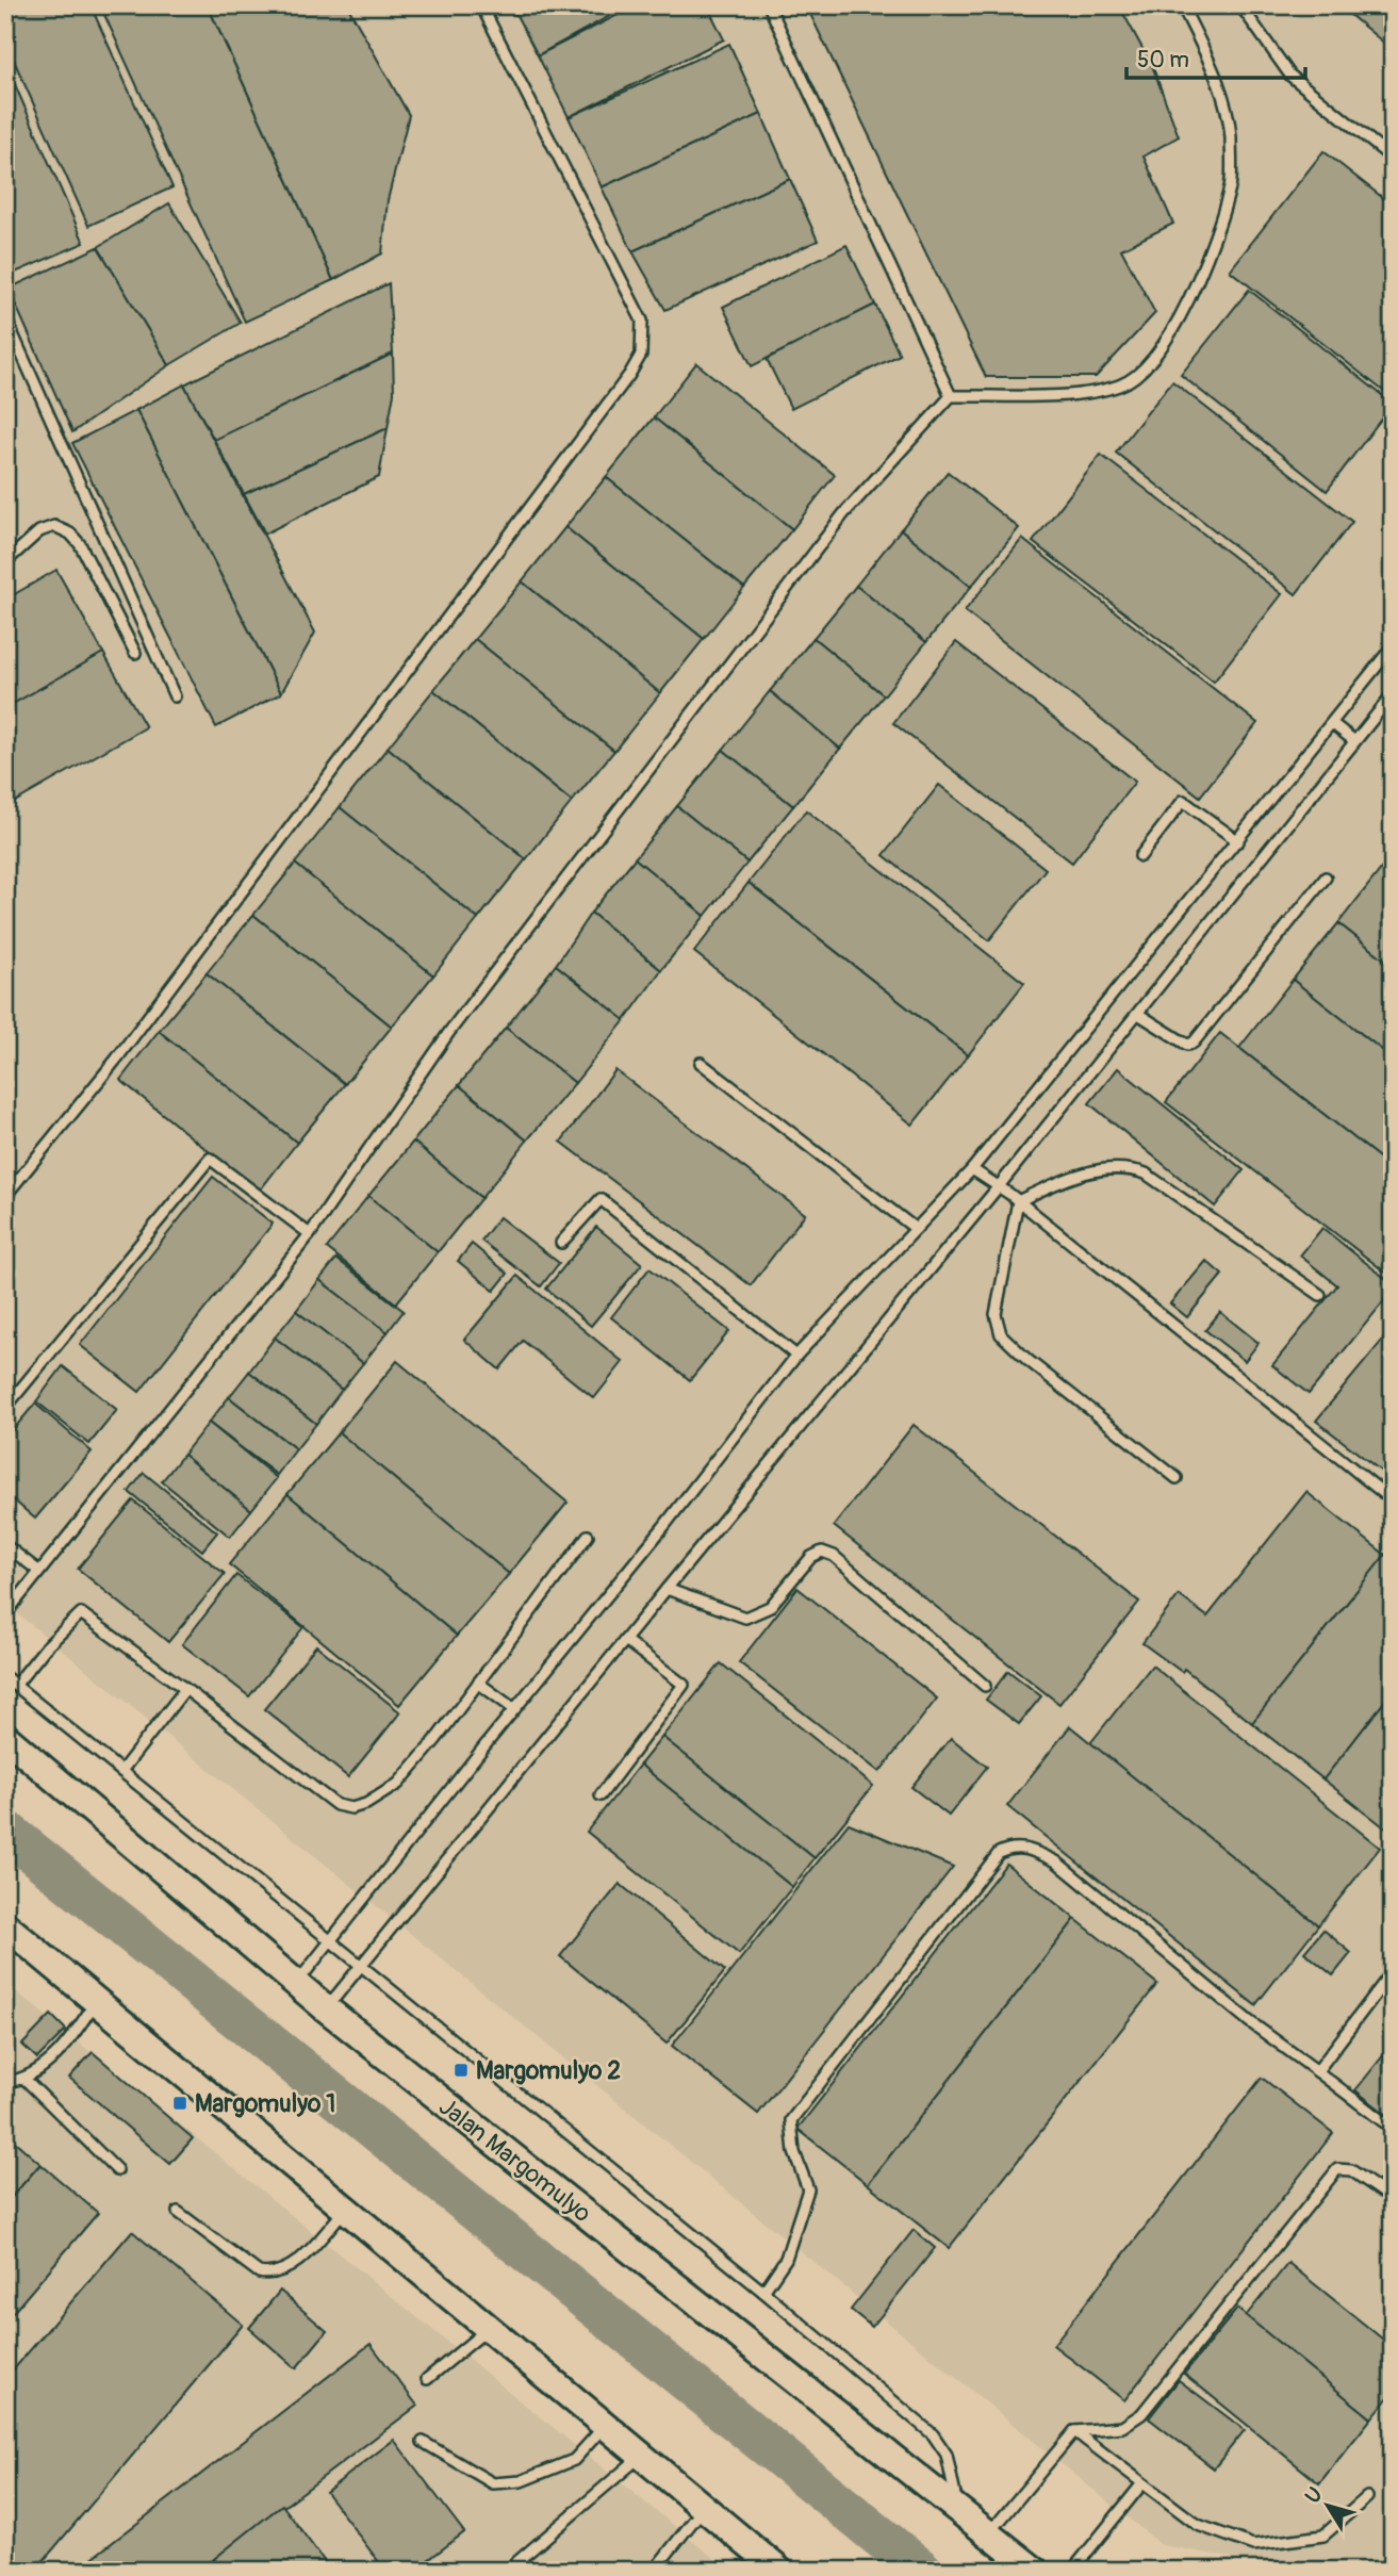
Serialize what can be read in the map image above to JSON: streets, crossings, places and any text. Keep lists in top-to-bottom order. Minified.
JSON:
{"streets":{"main road":["Jalan Margomulyo"]},"places":{"transit":["Margomulyo 2","Margomulyo 1"]},"scale_bar":"50 m","north":"top left"}
